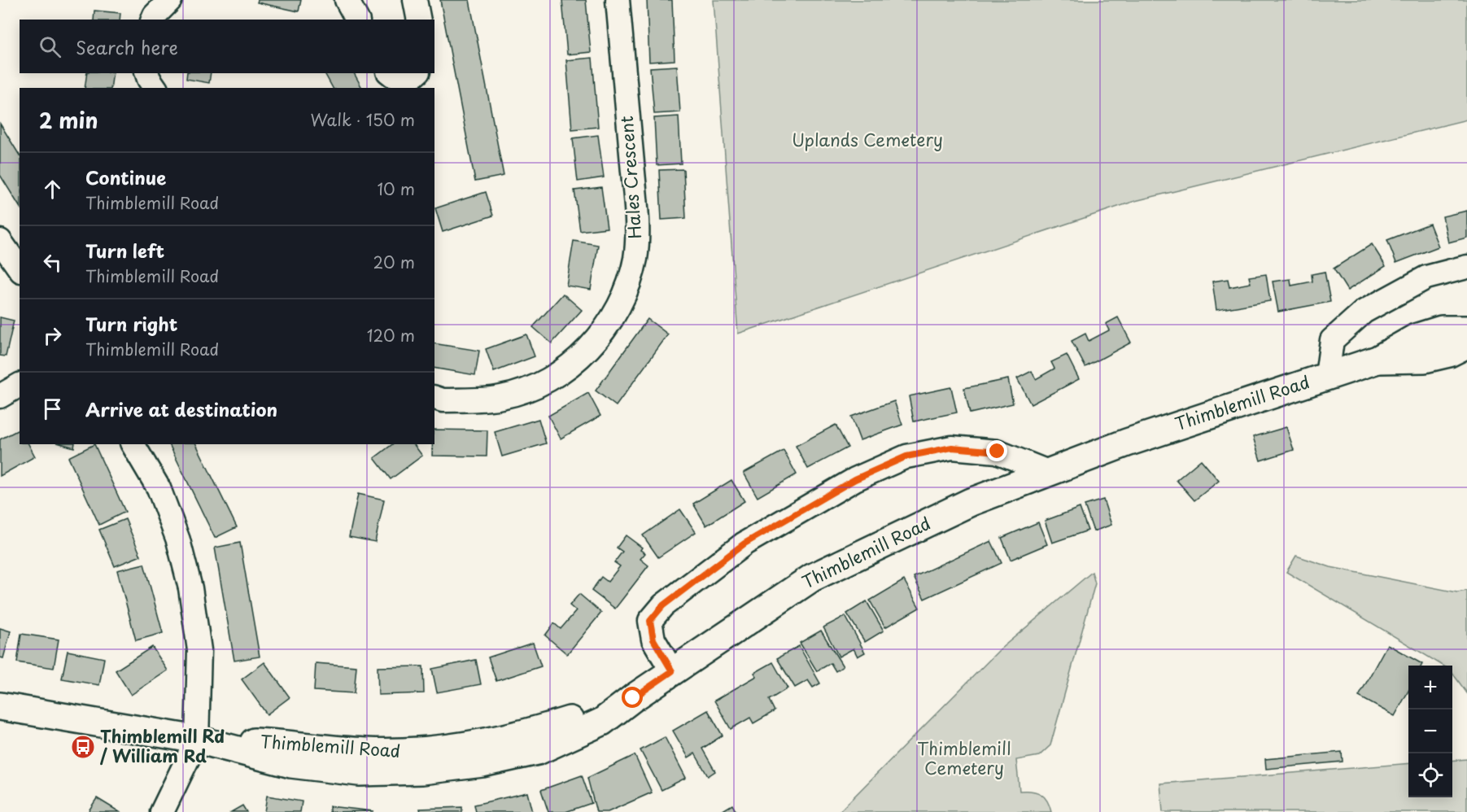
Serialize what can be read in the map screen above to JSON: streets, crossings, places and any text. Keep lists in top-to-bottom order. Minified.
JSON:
{"streets":{"main road":["Thimblemill Road"],"street":["Hales Crescent"]},"parks":["Uplands Cemetery","Thimblemill Cemetery"],"places":{"bus stop":["Thimblemill Rd / William Rd"]},"page":{"search":"Search here","heading":["2 min","Walk · 150 m"],"list":[["Continue","Thimblemill Road","10 m"],["Turn left","Thimblemill Road","20 m"],["Turn right","Thimblemill Road","120 m"],"Arrive at destination"],"map_buttons":["+","−"]}}
